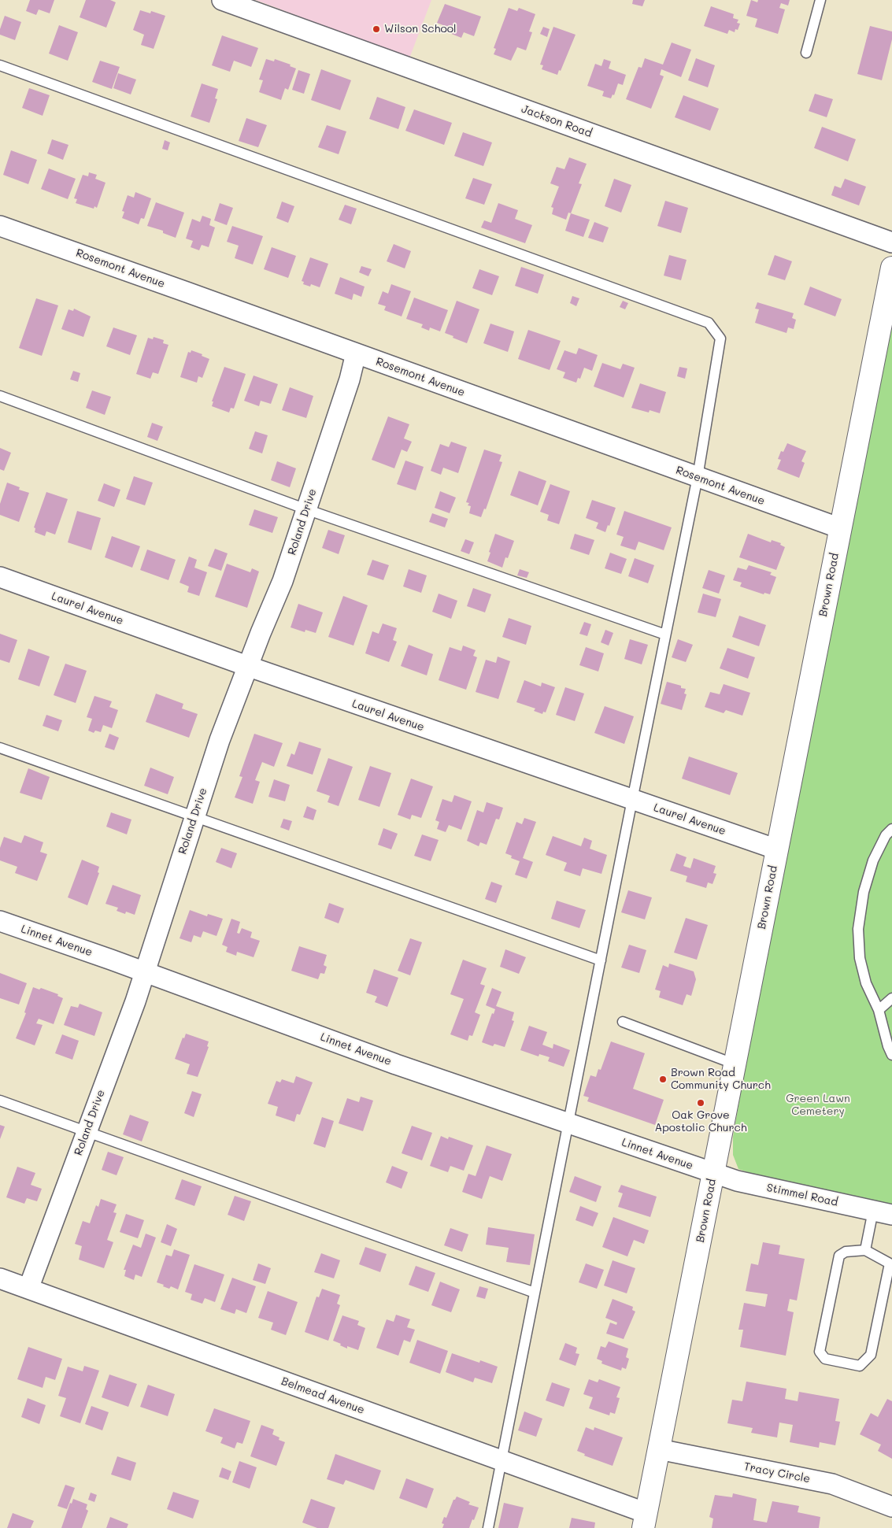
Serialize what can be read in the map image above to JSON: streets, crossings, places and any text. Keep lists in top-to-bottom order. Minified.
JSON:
{"streets":{"main road":["Brown Road"],"street":["Jackson Road","Rosemont Avenue","Roland Drive","Laurel Avenue","Linnet Avenue","Stimmel Road","Belmead Avenue","Tracy Circle"]},"crossings":[["Rosemont Avenue","Roland Drive"],["Rosemont Avenue","Brown Road"],["Roland Drive","Laurel Avenue"],["Roland Drive","Linnet Avenue"],["Roland Drive","Belmead Avenue"],["Brown Road","Laurel Avenue"],["Brown Road","Linnet Avenue"],["Brown Road","Stimmel Road"],["Brown Road","Belmead Avenue"],["Brown Road","Tracy Circle"],["Linnet Avenue","Stimmel Road"]],"parks":["Green Lawn Cemetery"],"places":["Wilson School","Brown Road Community Church","Oak Grove Apostolic Church"]}
